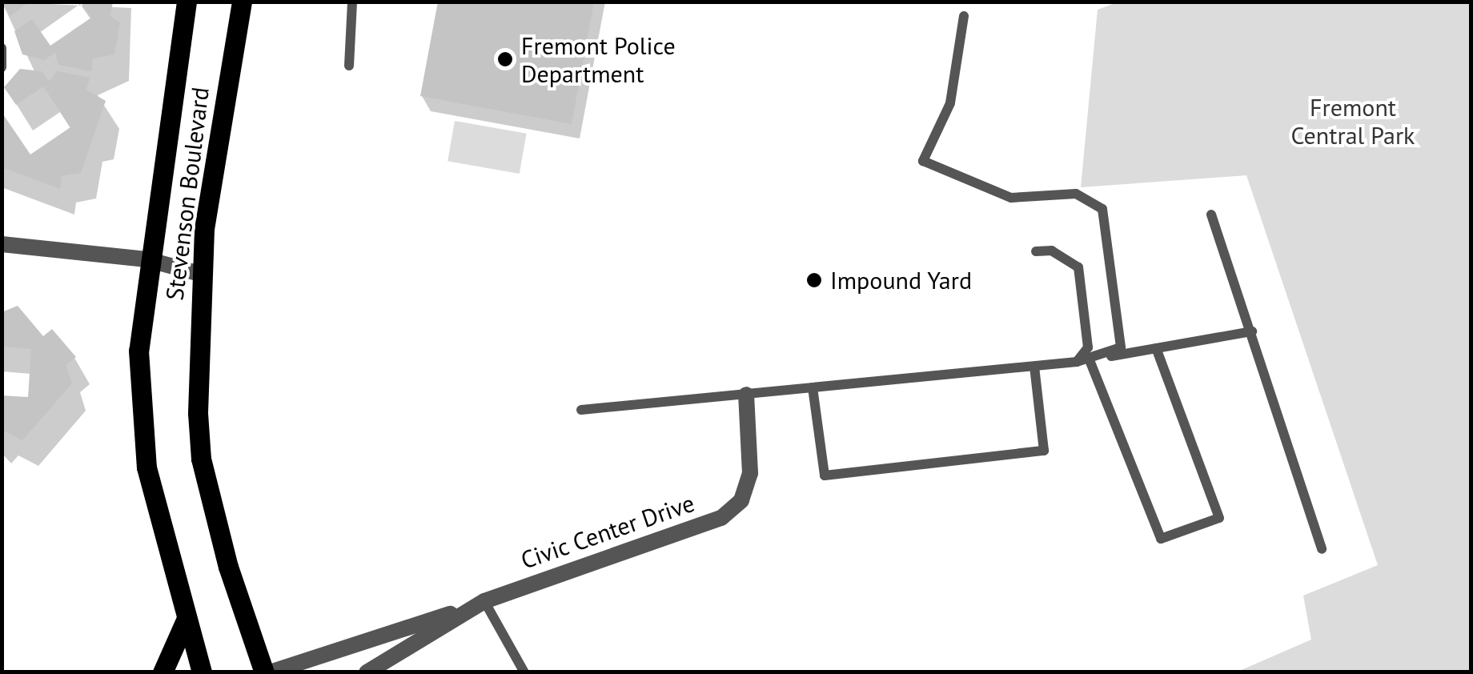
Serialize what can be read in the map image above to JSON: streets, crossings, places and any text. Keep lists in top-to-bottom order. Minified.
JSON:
{"streets":{"main road":["Stevenson Boulevard"],"street":["Civic Center Drive"]},"crossings":[["Stevenson Boulevard","Civic Center Drive"]],"parks":["Fremont Central Park"],"places":["Fremont Police Department","Impound Yard"]}
